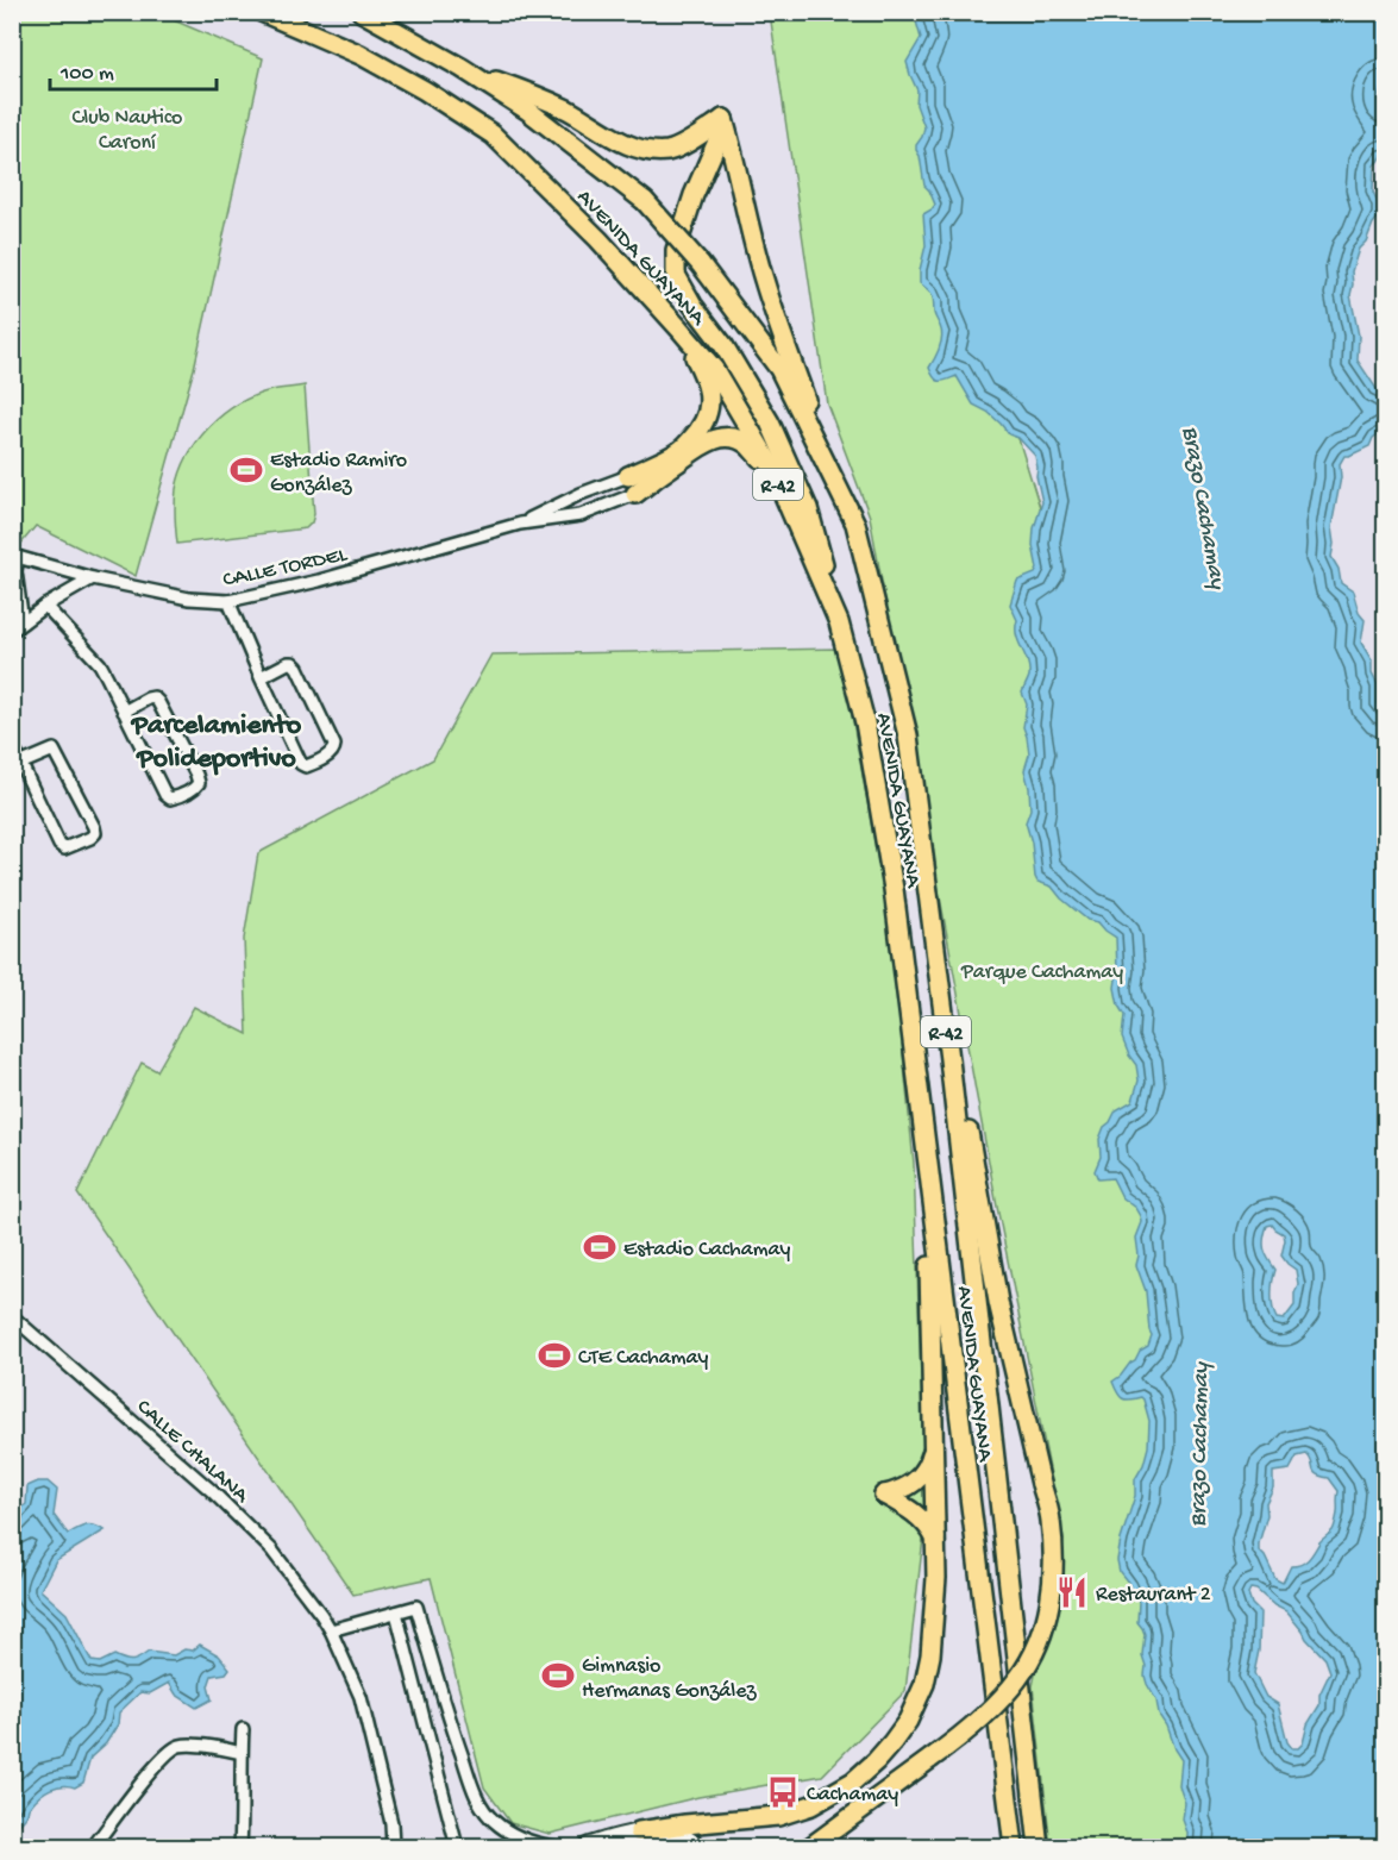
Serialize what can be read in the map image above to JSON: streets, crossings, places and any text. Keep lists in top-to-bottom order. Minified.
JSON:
{"streets":{"main road":["AVENIDA GUAYANA","R-42"],"street":["CALLE TORDEL","CALLE CHALANA"]},"districts":["Parcelamiento Polideportivo"],"water":["Brazo Cachamay"],"parks":["Club Nautico Caroní","Parque Cachamay"],"places":{"sports":["Estadio Ramiro González","Estadio Cachamay","CTE Cachamay","Gimnasio Hermanas González"],"restaurant":["Restaurant 2"],"bus stop":["Cachamay"]},"scale_bar":"100 m"}
